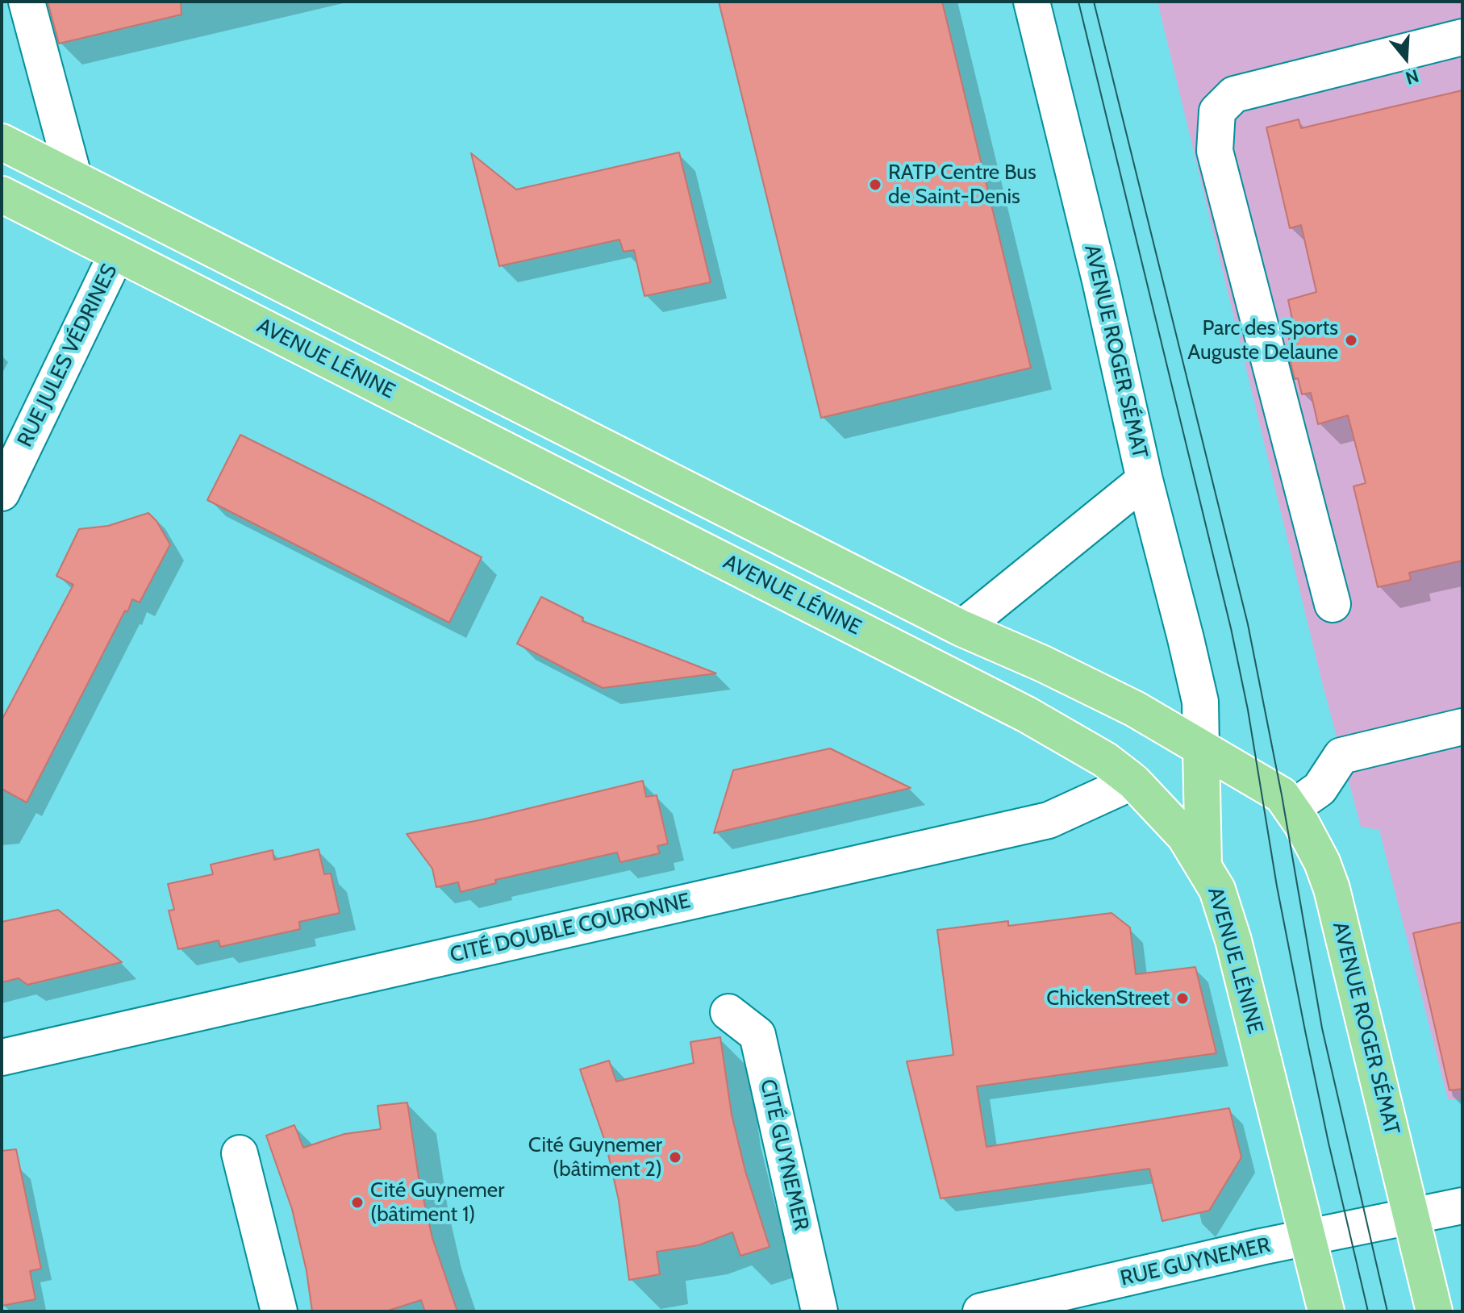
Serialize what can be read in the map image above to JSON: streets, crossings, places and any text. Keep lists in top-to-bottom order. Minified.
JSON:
{"streets":{"main road":["AVENUE ROGER SÉMAT","AVENUE LÉNINE"],"street":["RUE JULES VÉDRINES","CITÉ DOUBLE COURONNE","CITÉ GUYNEMER","RUE GUYNEMER"]},"crossings":[["AVENUE ROGER SÉMAT","RUE GUYNEMER"],["RUE JULES VÉDRINES","AVENUE LÉNINE"],["AVENUE LÉNINE","CITÉ DOUBLE COURONNE"],["AVENUE LÉNINE","RUE GUYNEMER"]],"places":["RATP Centre Bus de Saint-Denis","Parc des Sports Auguste Delaune","ChickenStreet","Cité Guynemer (bâtiment 2)","Cité Guynemer (bâtiment 1)"],"north":"bottom"}
